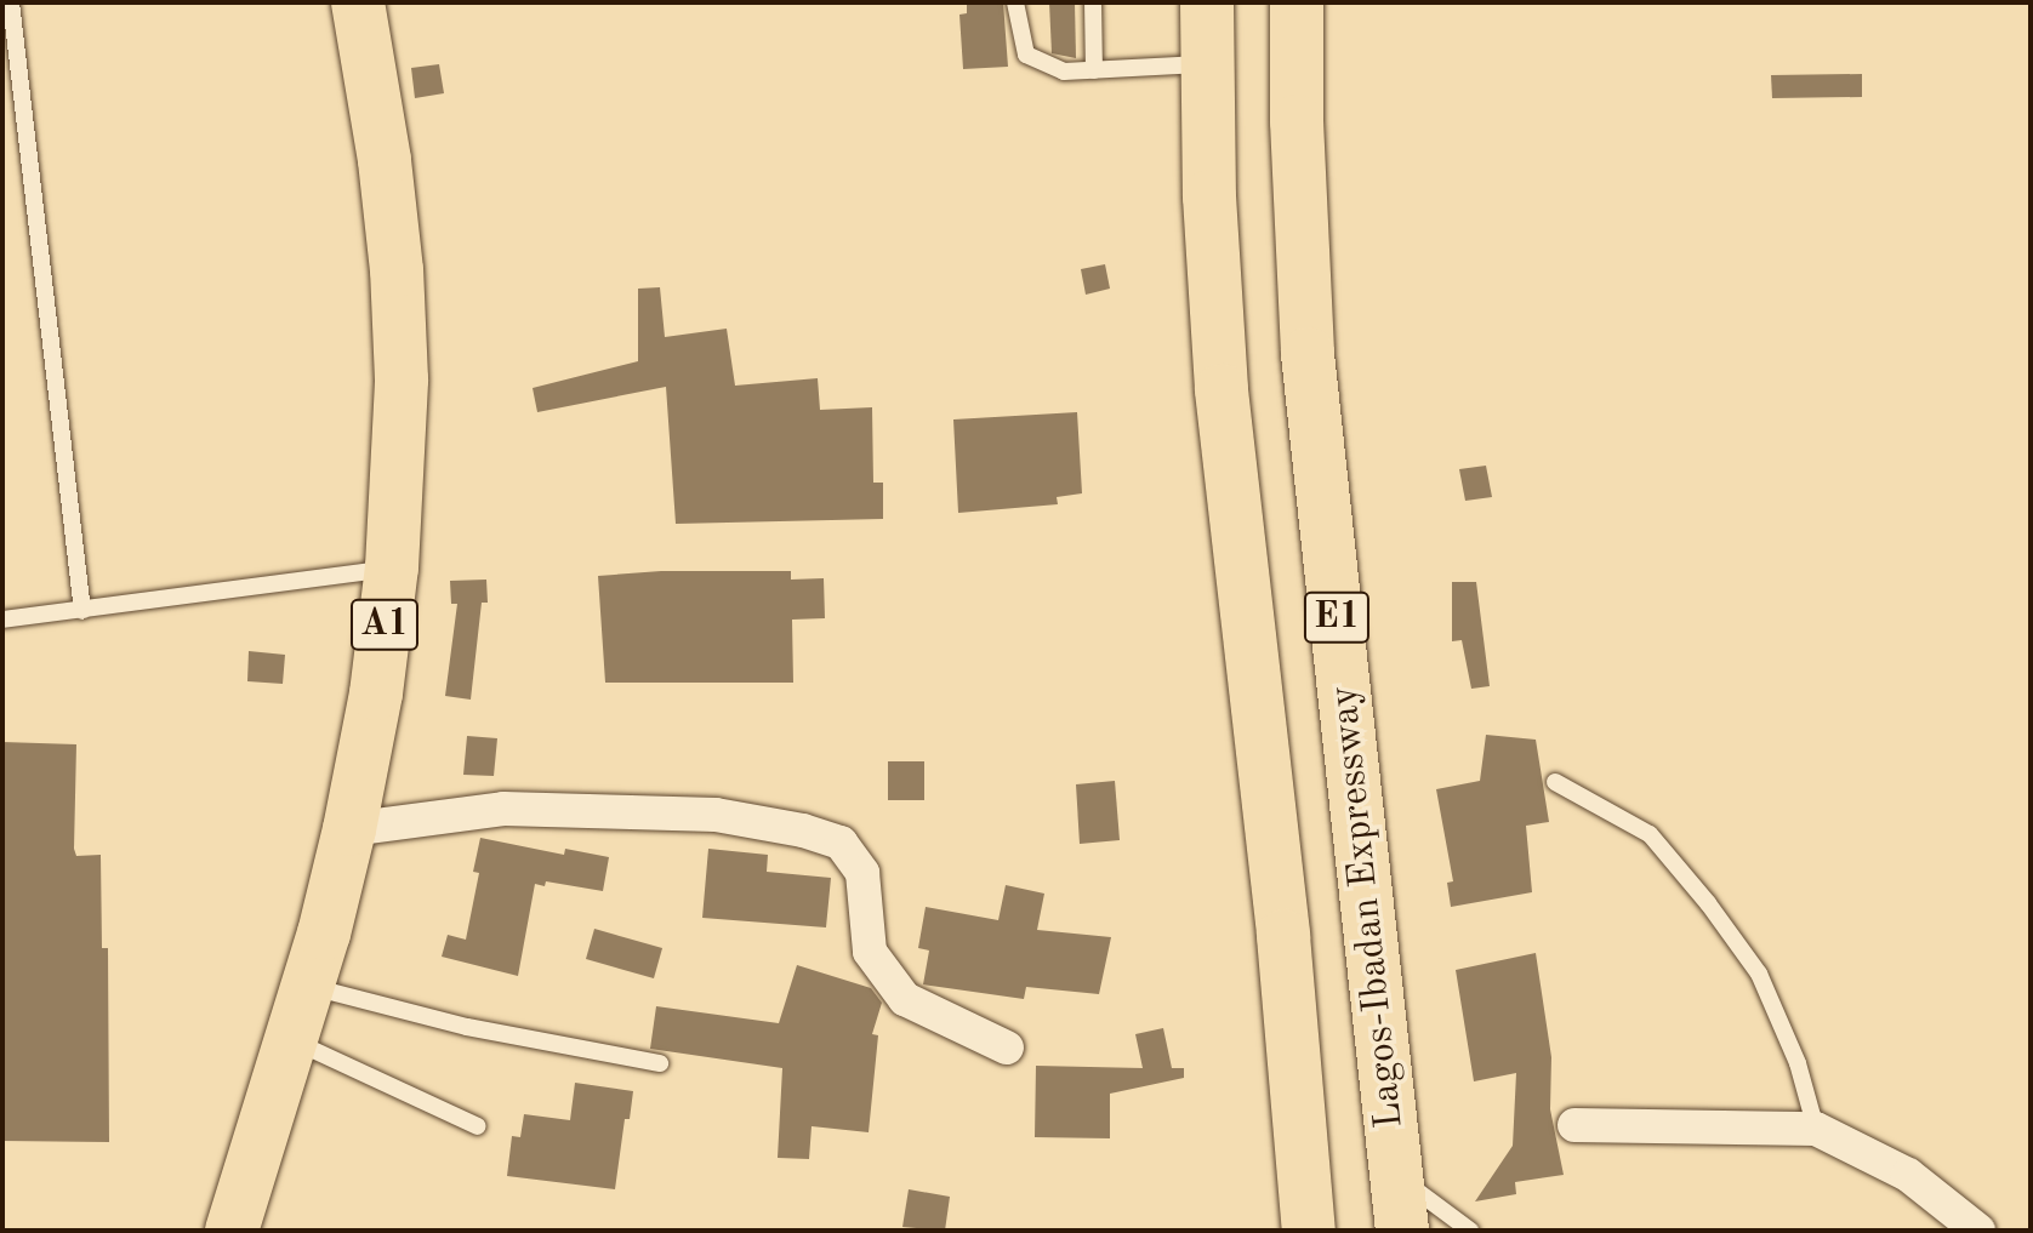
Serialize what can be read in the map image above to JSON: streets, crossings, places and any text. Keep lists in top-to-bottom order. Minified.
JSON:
{"streets":{"highway":["E1","A1","Lagos-Ibadan Expressway"]}}
